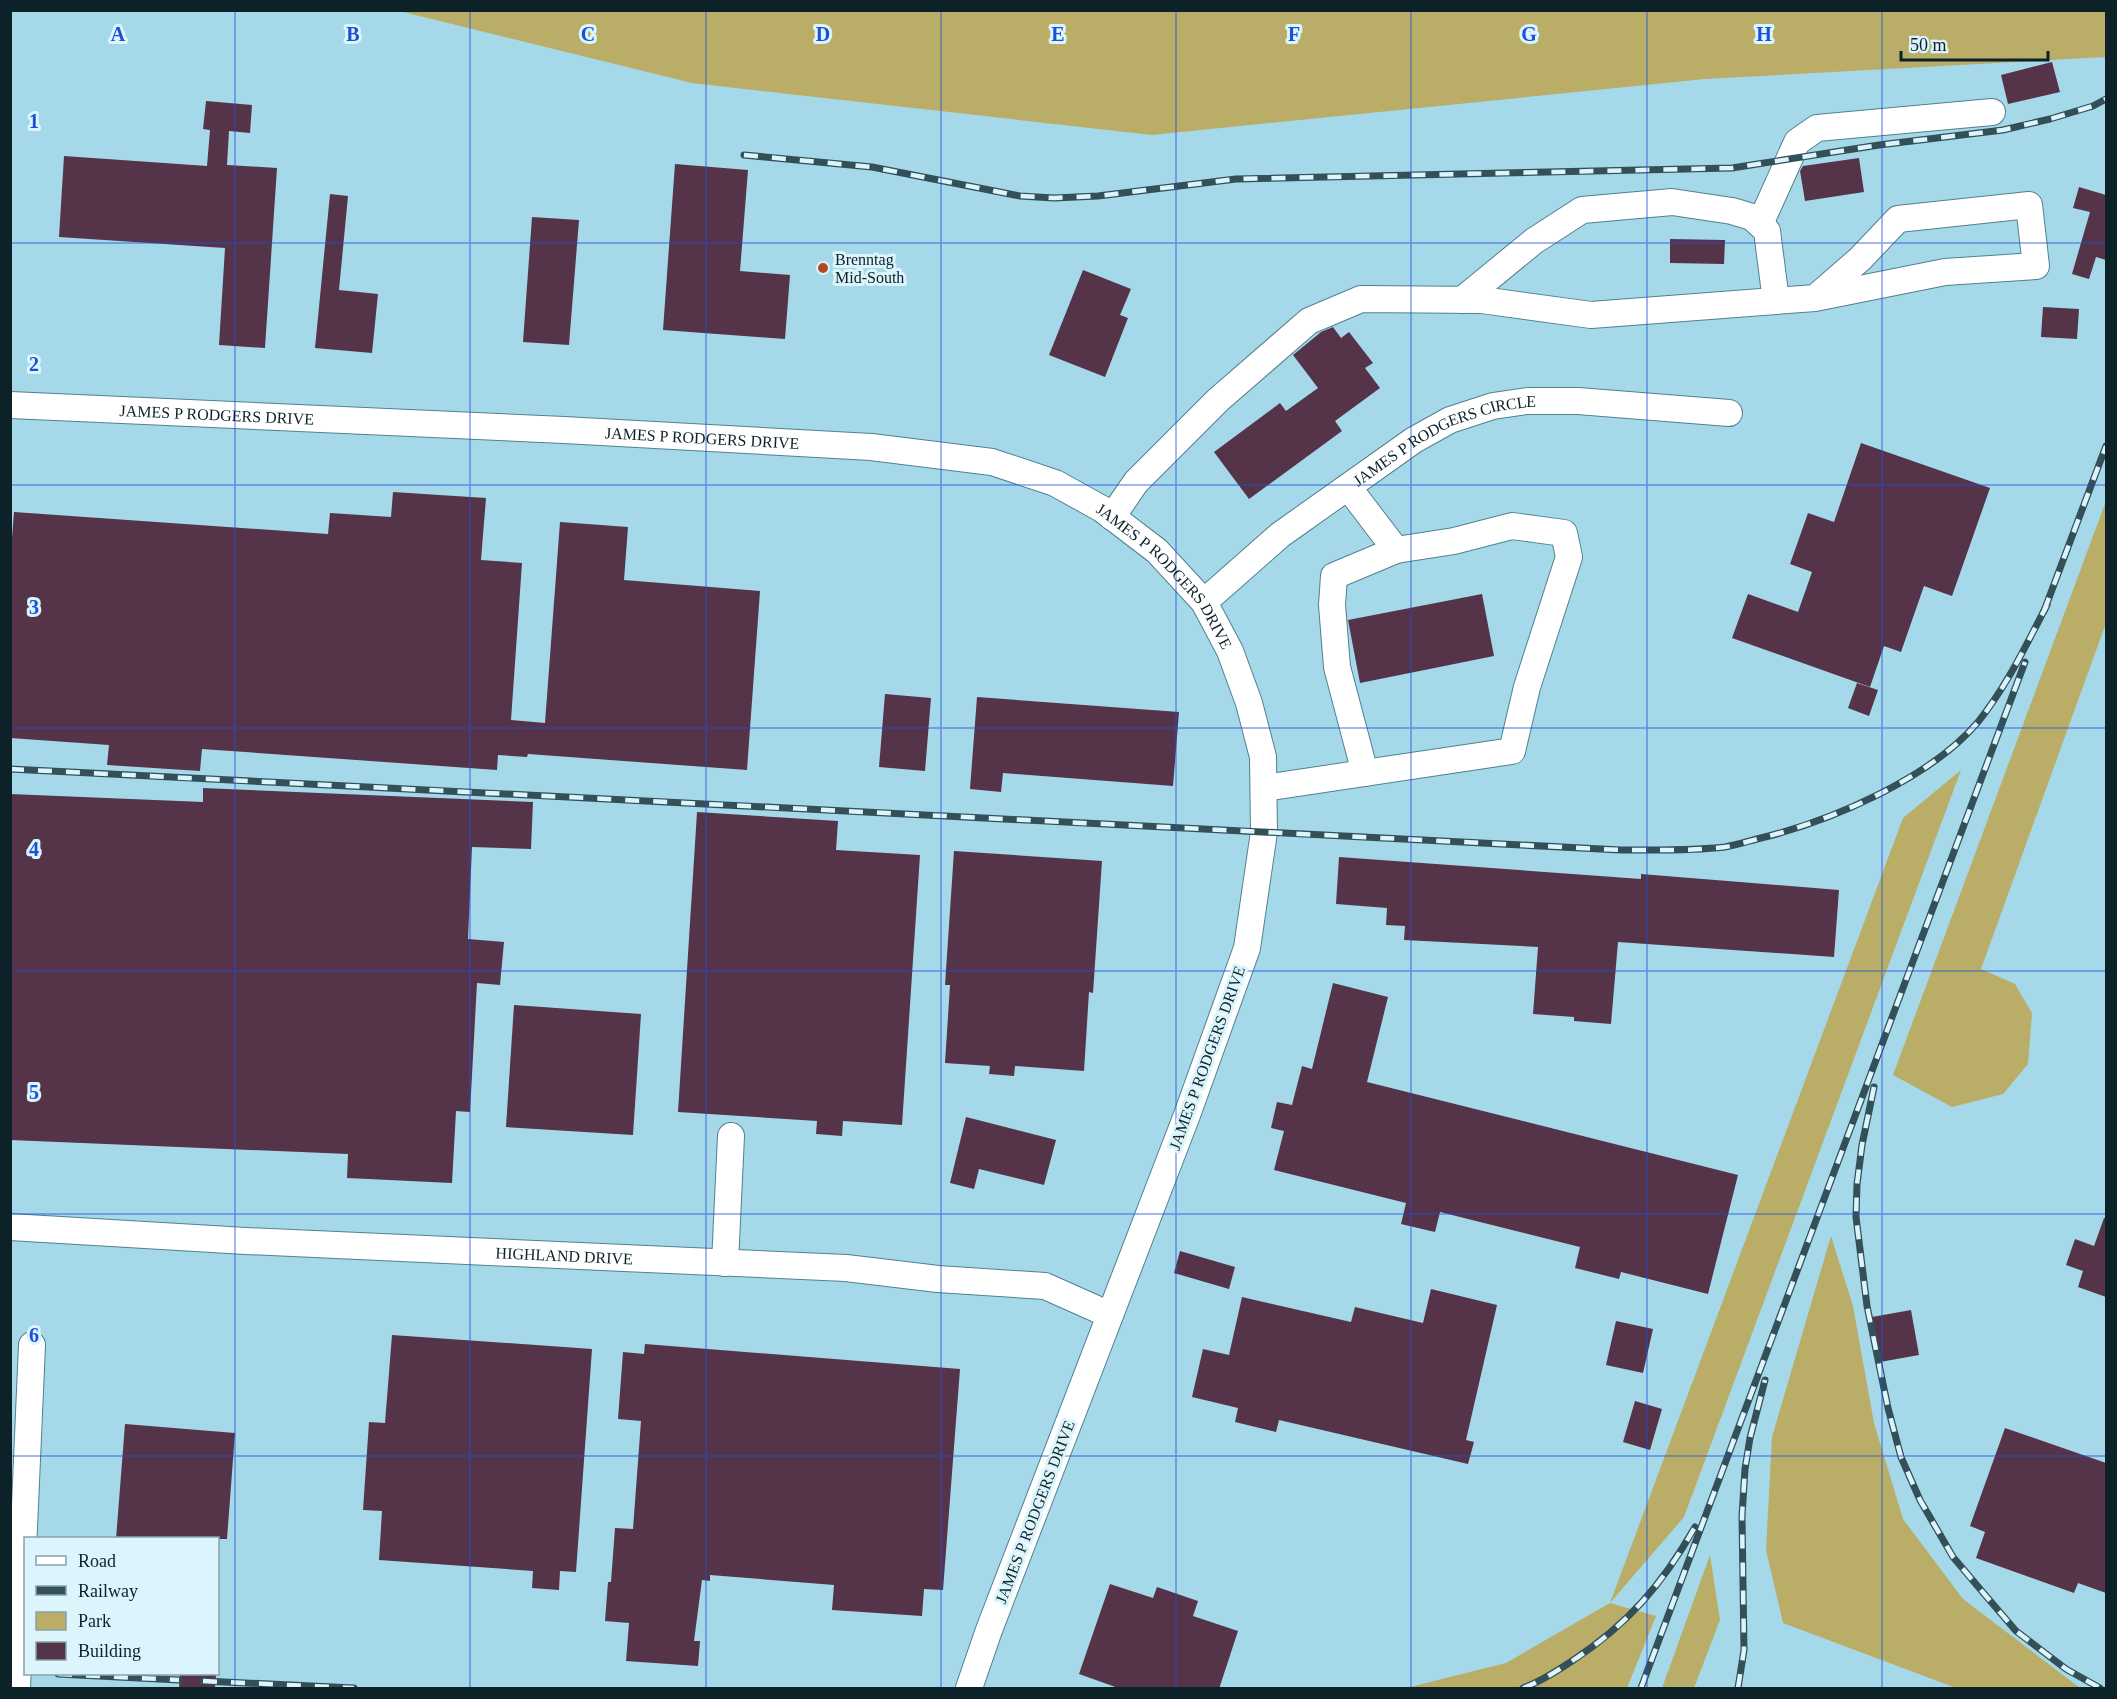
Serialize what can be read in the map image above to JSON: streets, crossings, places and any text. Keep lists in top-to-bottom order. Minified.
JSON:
{"streets":{"street":["JAMES P RODGERS DRIVE","JAMES P RODGERS CIRCLE","HIGHLAND DRIVE"]},"crossings":[["JAMES P RODGERS DRIVE","JAMES P RODGERS CIRCLE"],["JAMES P RODGERS DRIVE","HIGHLAND DRIVE"]],"places":["Brenntag Mid-South"],"legend":["Road","Railway","Park","Building"],"scale_bar":"50 m","grid":{"columns":["A","B","C","D","E","F","G","H"],"rows":["1","2","3","4","5","6"]}}
